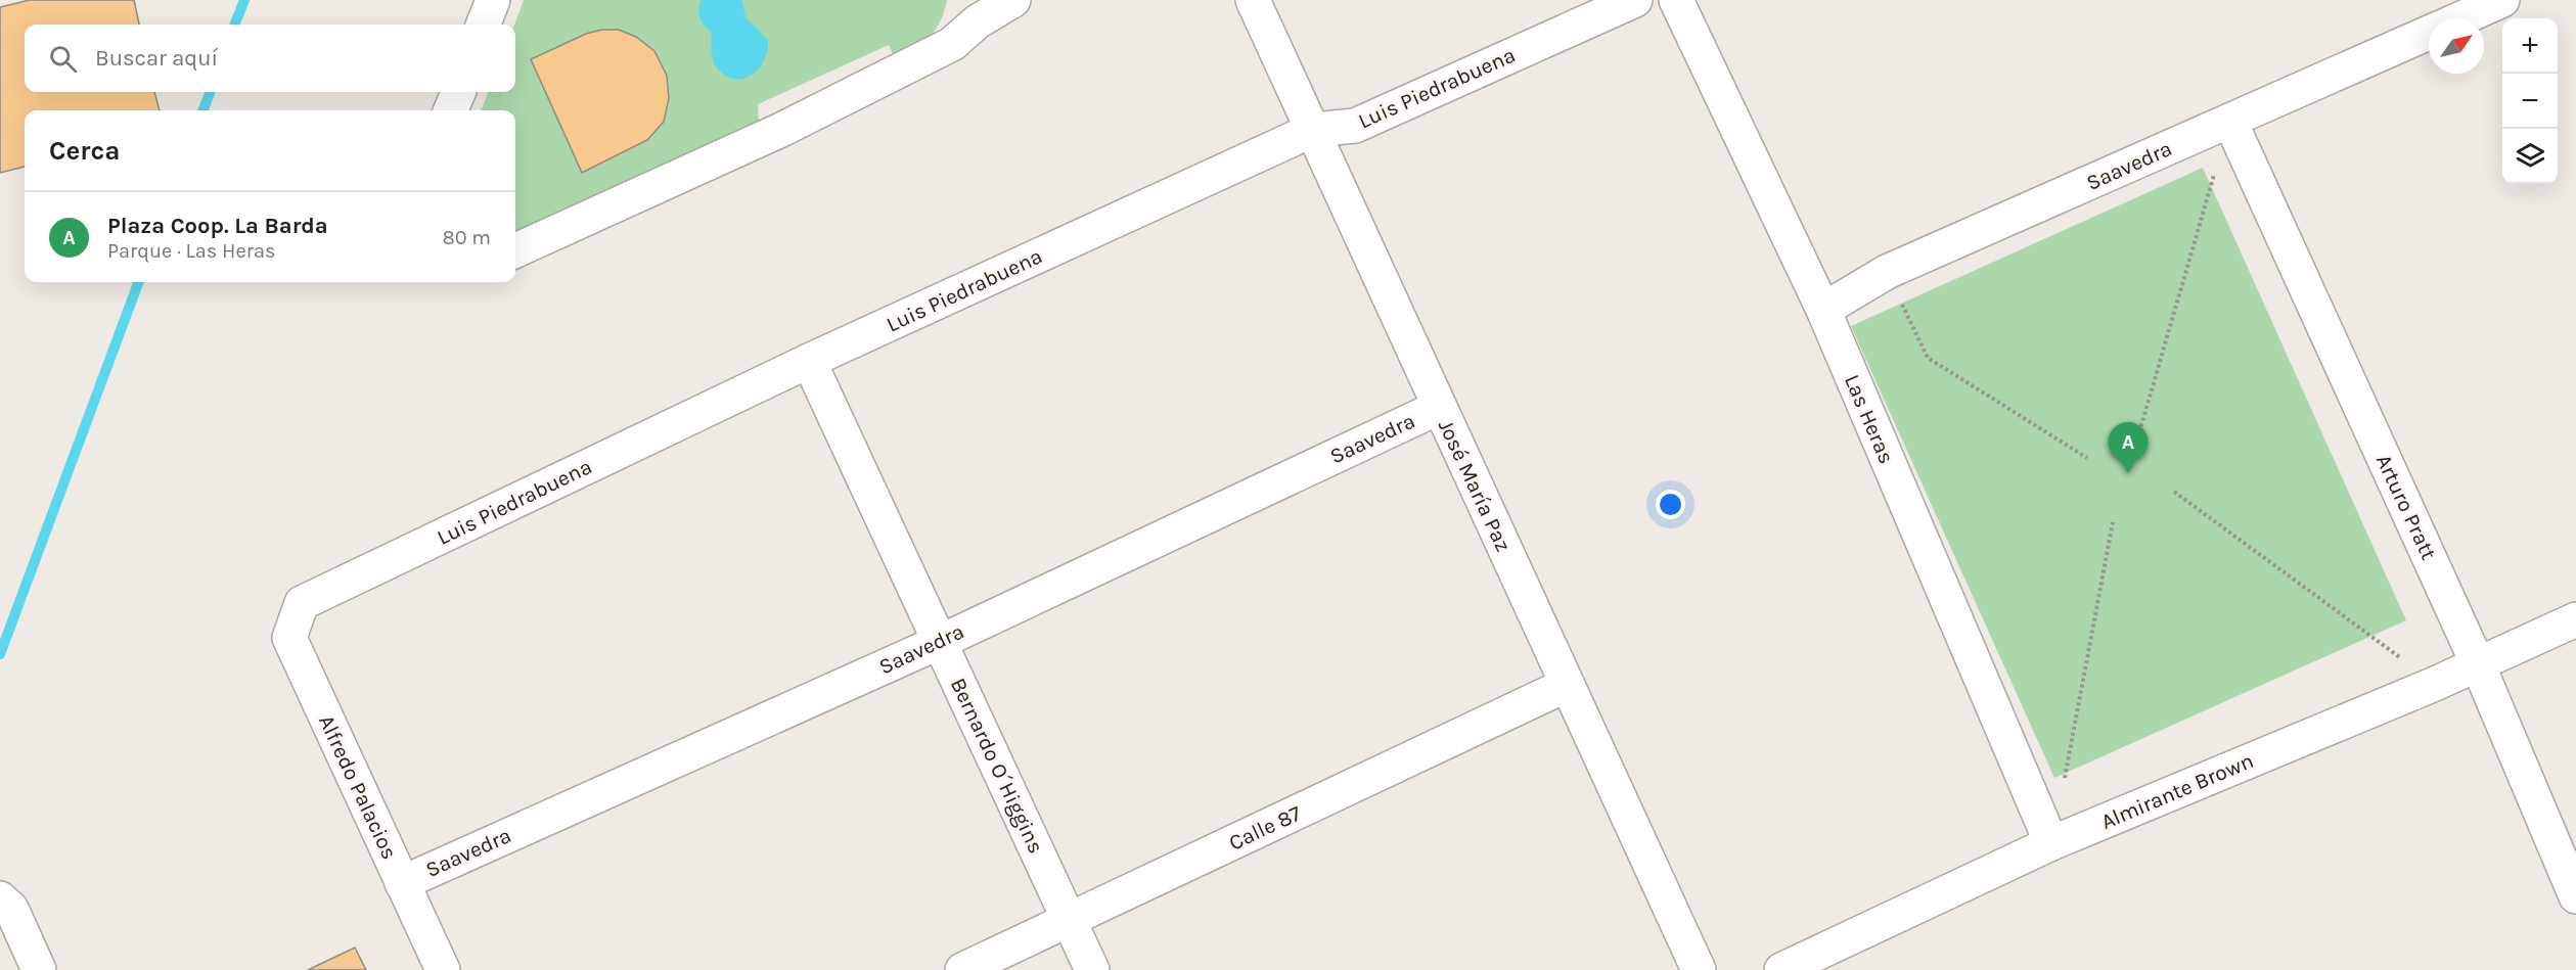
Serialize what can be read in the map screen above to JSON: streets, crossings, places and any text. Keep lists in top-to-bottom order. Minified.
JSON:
{"streets":{"street":["Luis Piedrabuena","Saavedra","Las Heras","José María Paz","Arturo Pratt","Bernardo O´Higgins","Alfredo Palacios","Almirante Brown","Calle 87"]},"crossings":[["Luis Piedrabuena","José María Paz"],["Luis Piedrabuena","Bernardo O´Higgins"],["Luis Piedrabuena","Alfredo Palacios"],["Saavedra","Las Heras"],["Saavedra","José María Paz"],["Saavedra","Arturo Pratt"],["Saavedra","Bernardo O´Higgins"],["Saavedra","Alfredo Palacios"],["Las Heras","Almirante Brown"],["José María Paz","Calle 87"],["Arturo Pratt","Almirante Brown"],["Bernardo O´Higgins","Calle 87"]],"north":"top right","page":{"map_buttons":["+","−"],"search":"Buscar aquí","heading":"Cerca","list":[{"mark":"A","name":"Plaza Coop. La Barda","note":"Parque · Las Heras","value":"80 m"}],"pins":"A"}}
